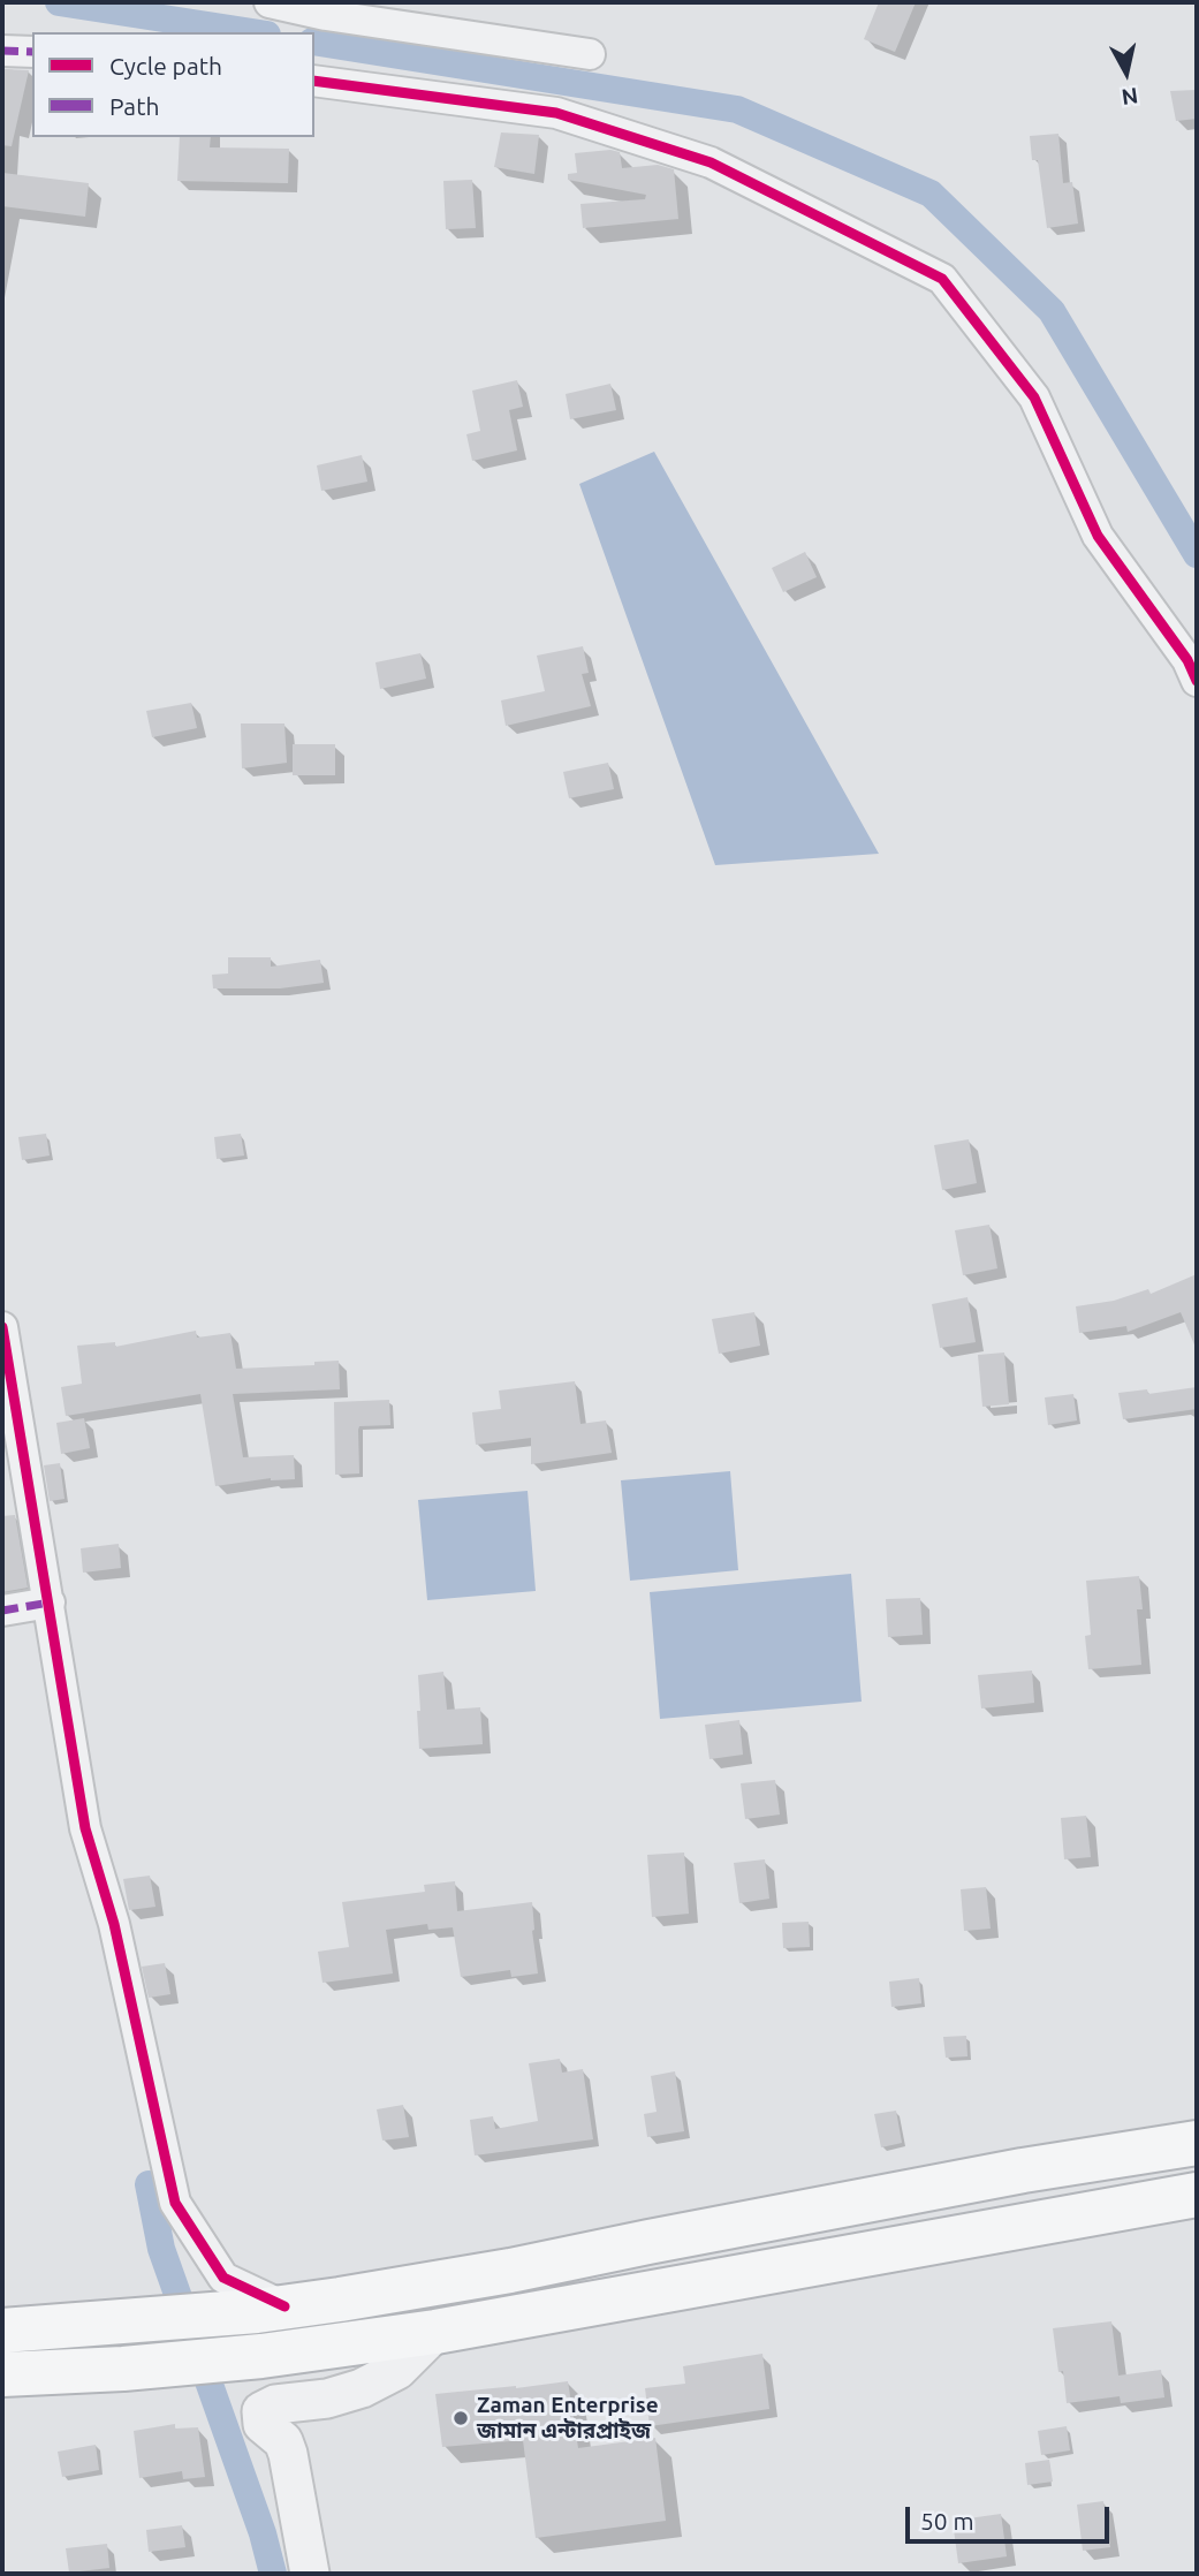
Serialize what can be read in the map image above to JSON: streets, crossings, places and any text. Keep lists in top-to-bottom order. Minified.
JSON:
{"places":["Zaman Enterprise জামান এন্টারপ্রাইজ"],"legend":["Cycle path","Path"],"scale_bar":"50 m","north":"bottom"}
